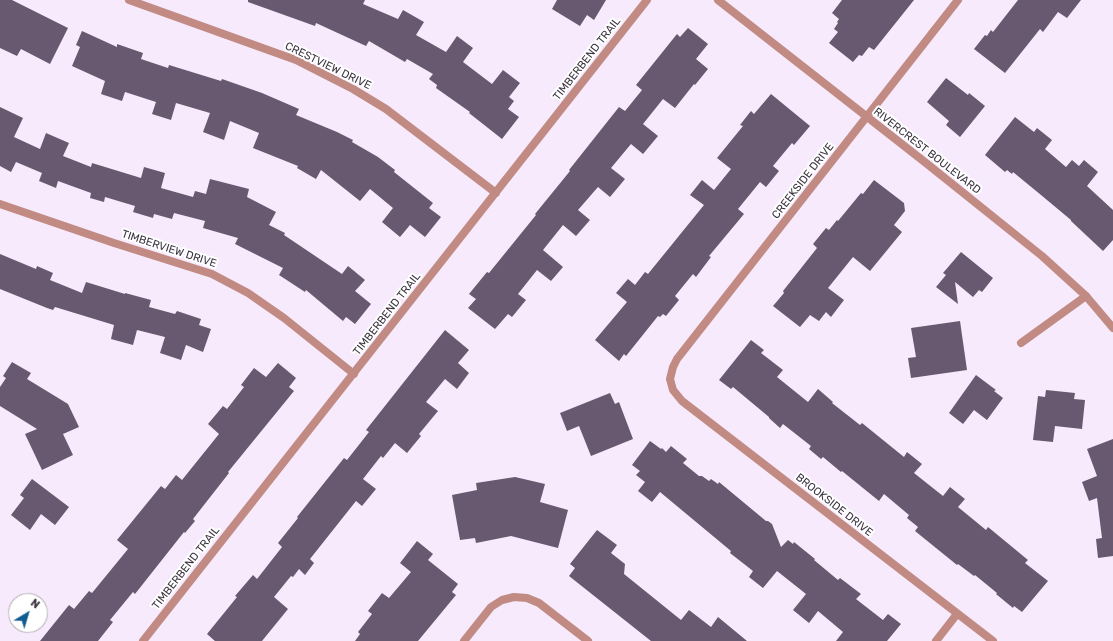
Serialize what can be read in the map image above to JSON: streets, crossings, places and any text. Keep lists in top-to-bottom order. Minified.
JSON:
{"streets":{"street":["TIMBERBEND TRAIL","CRESTVIEW DRIVE","RIVERCREST BOULEVARD","CREEKSIDE DRIVE","TIMBERVIEW DRIVE","BROOKSIDE DRIVE"]},"crossings":[["TIMBERBEND TRAIL","CRESTVIEW DRIVE"],["TIMBERBEND TRAIL","TIMBERVIEW DRIVE"],["RIVERCREST BOULEVARD","CREEKSIDE DRIVE"],["CREEKSIDE DRIVE","BROOKSIDE DRIVE"]],"north":"top right"}
